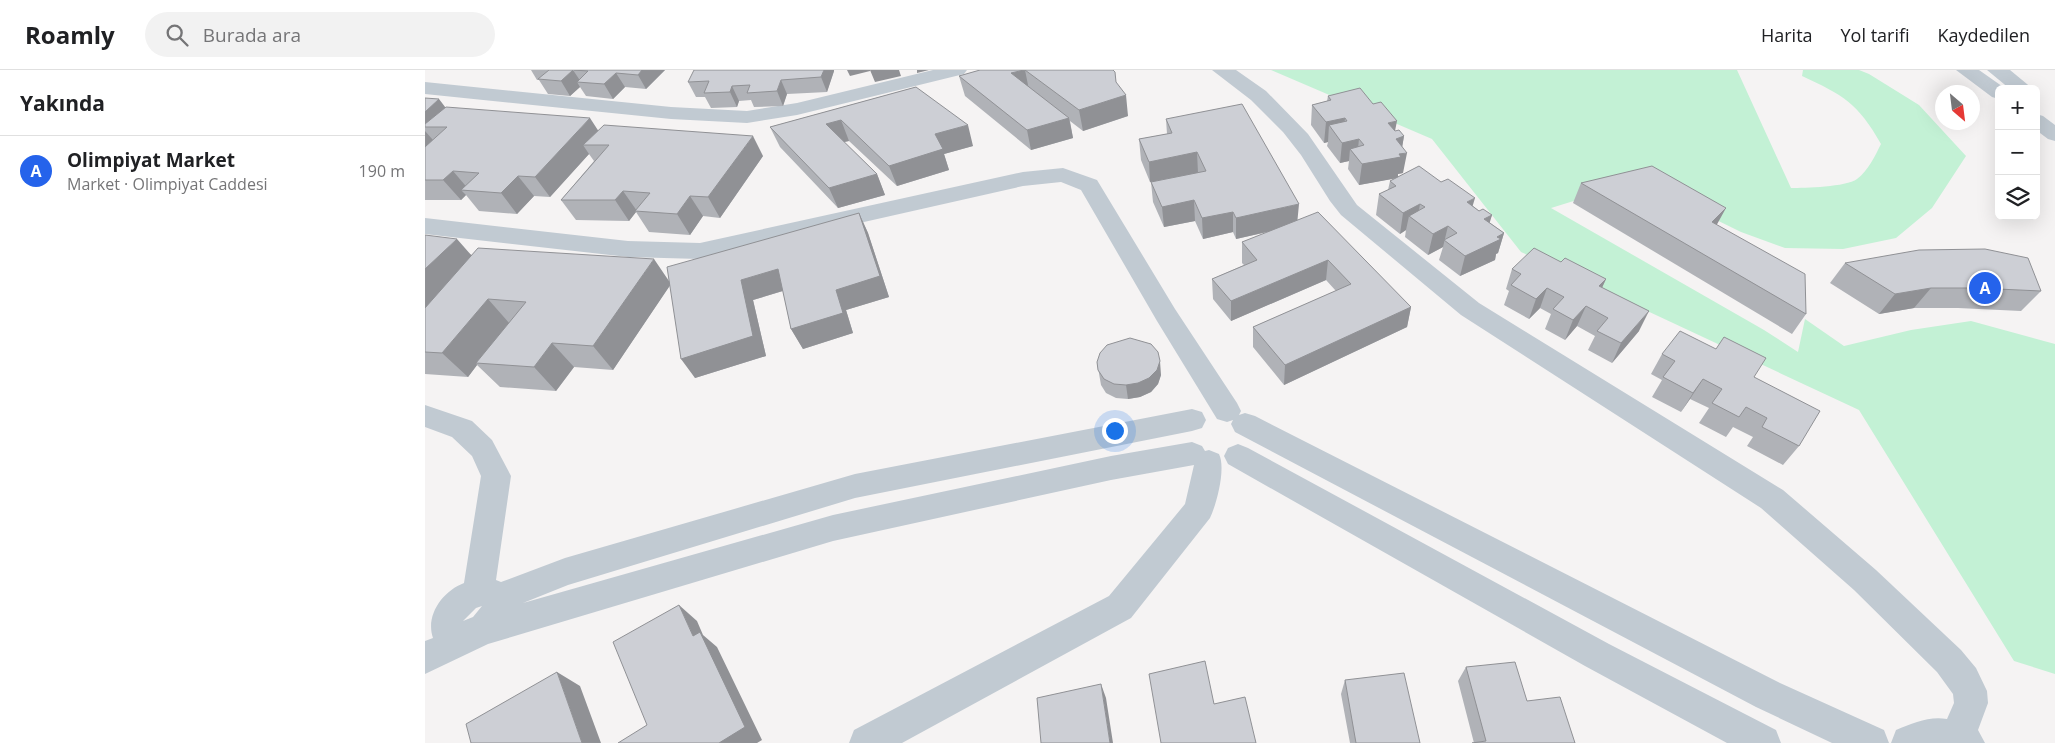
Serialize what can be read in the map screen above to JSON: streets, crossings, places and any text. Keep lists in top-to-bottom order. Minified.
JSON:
{"north":"bottom right","page":{"header":"Roamly","search":"Burada ara","nav":["Harita","Yol tarifi","Kaydedilen"],"heading":"Yakında","map_buttons":["+","−"],"list":[{"mark":"A","name":"Olimpiyat Market","note":"Market · Olimpiyat Caddesi","value":"190 m"}],"pins":"A"}}
